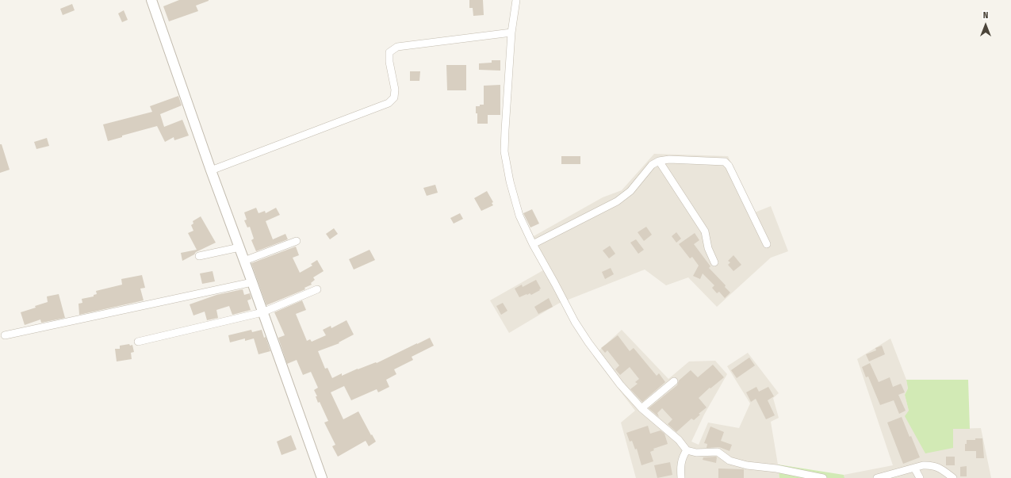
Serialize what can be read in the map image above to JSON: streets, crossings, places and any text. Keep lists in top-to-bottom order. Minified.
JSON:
{"north":"top"}
